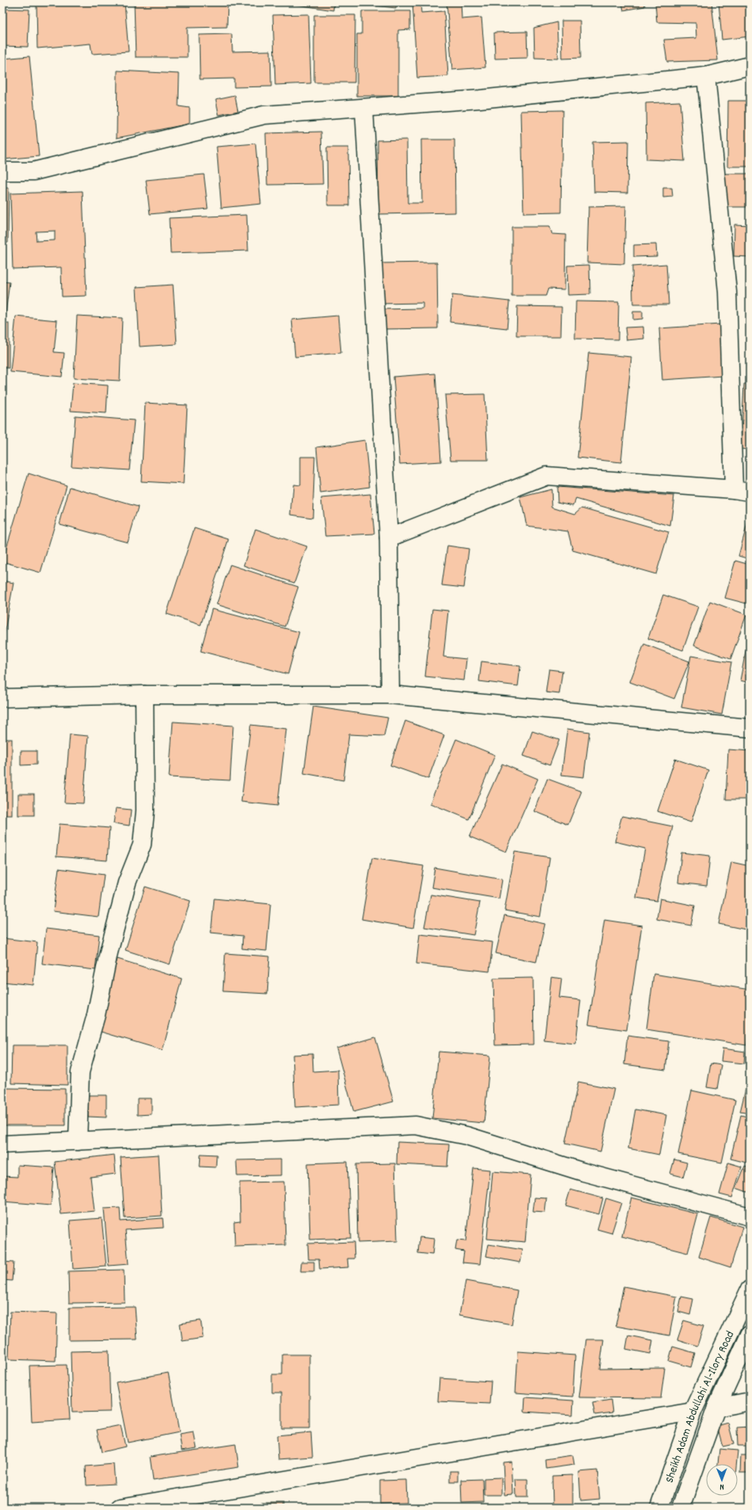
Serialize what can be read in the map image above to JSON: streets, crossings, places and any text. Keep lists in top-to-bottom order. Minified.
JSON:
{"streets":{"street":["Sheikh Adam Abdullahi Al-Ilory Road"]},"north":"bottom"}
